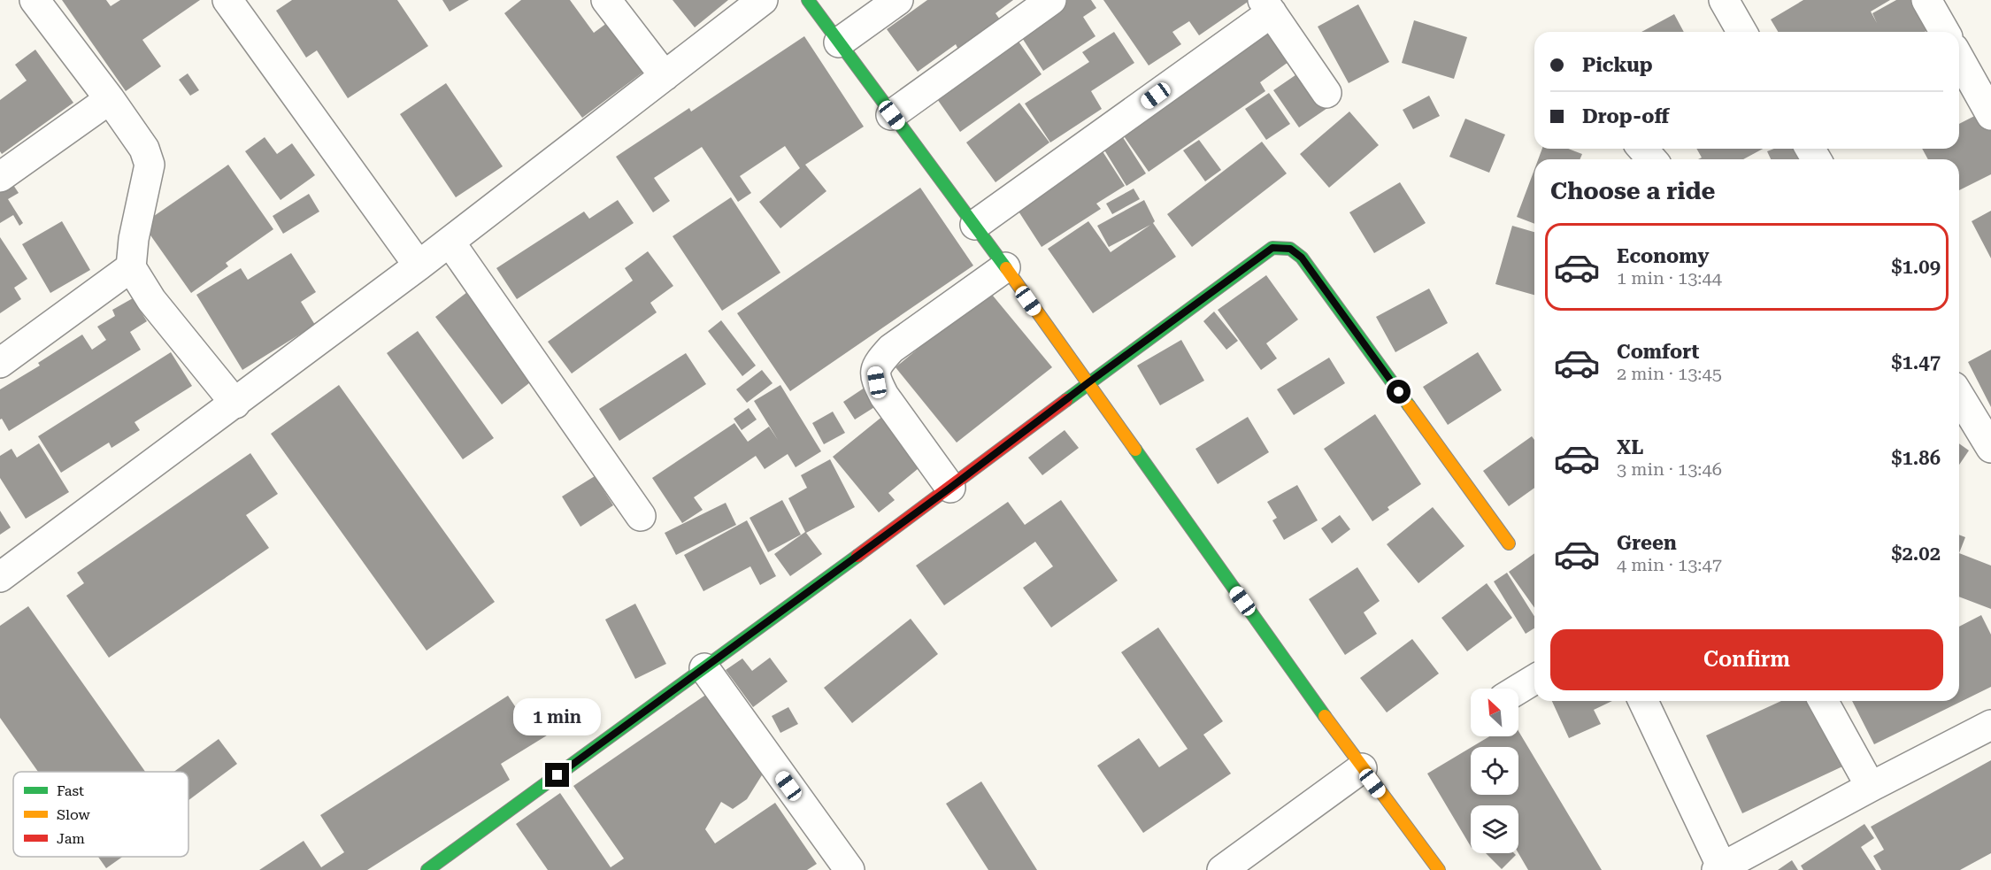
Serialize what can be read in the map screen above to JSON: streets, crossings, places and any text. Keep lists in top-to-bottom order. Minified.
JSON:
{"legend":["Fast","Slow","Jam"],"north":"top left","page":{"banner":["Pickup","Drop-off"],"heading":"Choose a ride","list":[{"name":"Economy","note":"1 min · 13:44","value":"$1.09"},{"name":"Comfort","note":"2 min · 13:45","value":"$1.47"},{"name":"XL","note":"3 min · 13:46","value":"$1.86"},{"name":"Green","note":"4 min · 13:47","value":"$2.02"}],"buttons":"Confirm","bubble":"1 min"}}
